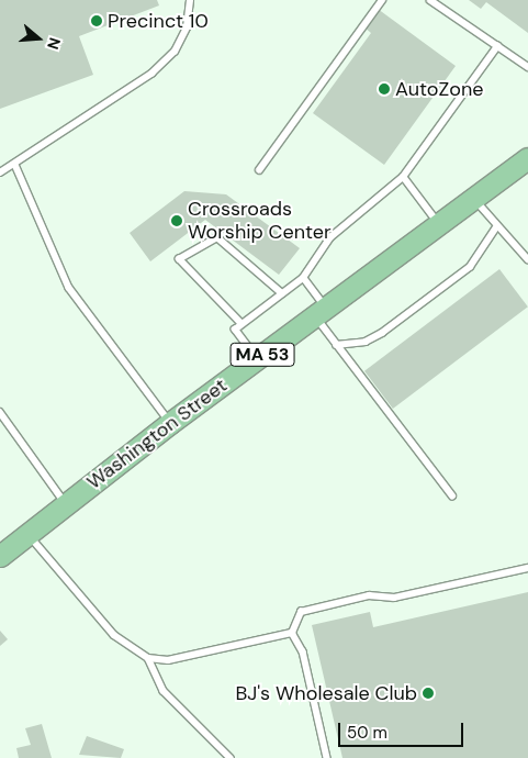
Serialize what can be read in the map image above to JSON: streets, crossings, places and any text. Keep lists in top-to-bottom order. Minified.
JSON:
{"streets":{"main road":["MA 53","Washington Street"]},"places":["Precinct 10","AutoZone","Crossroads Worship Center","BJ's Wholesale Club"],"scale_bar":"50 m","north":"right"}
